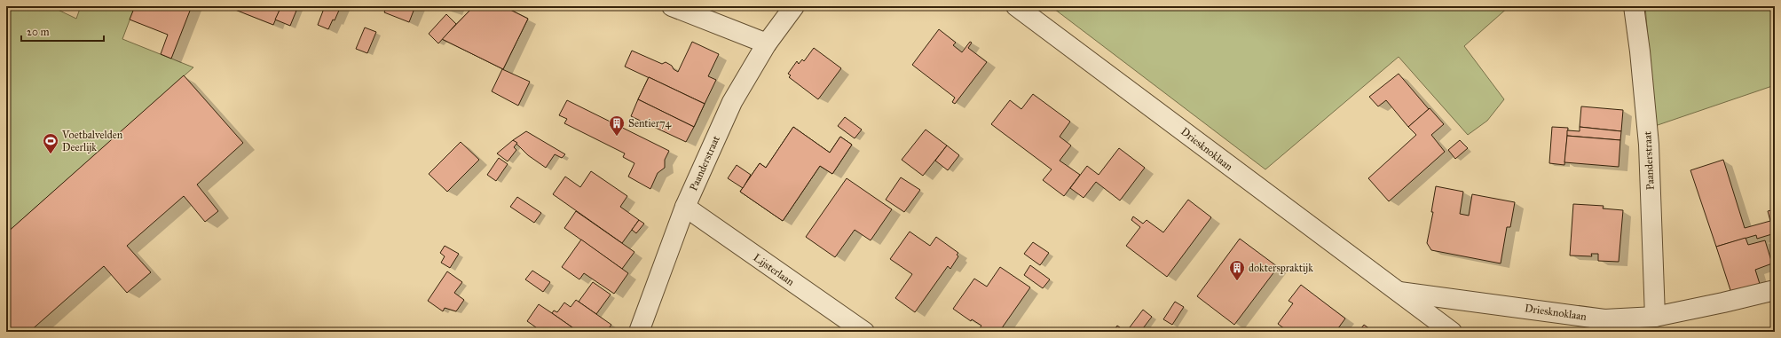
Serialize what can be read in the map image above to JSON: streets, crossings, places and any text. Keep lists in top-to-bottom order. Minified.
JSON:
{"streets":{"street":["Driesknoklaan","Paanderstraat","Lijsterlaan"]},"crossings":[["Driesknoklaan","Paanderstraat"],["Paanderstraat","Lijsterlaan"]],"places":{"building":["Sentier74","dokterspraktijk"],"sports":["Voetbalvelden Deerlijk"]},"scale_bar":"20 m"}
